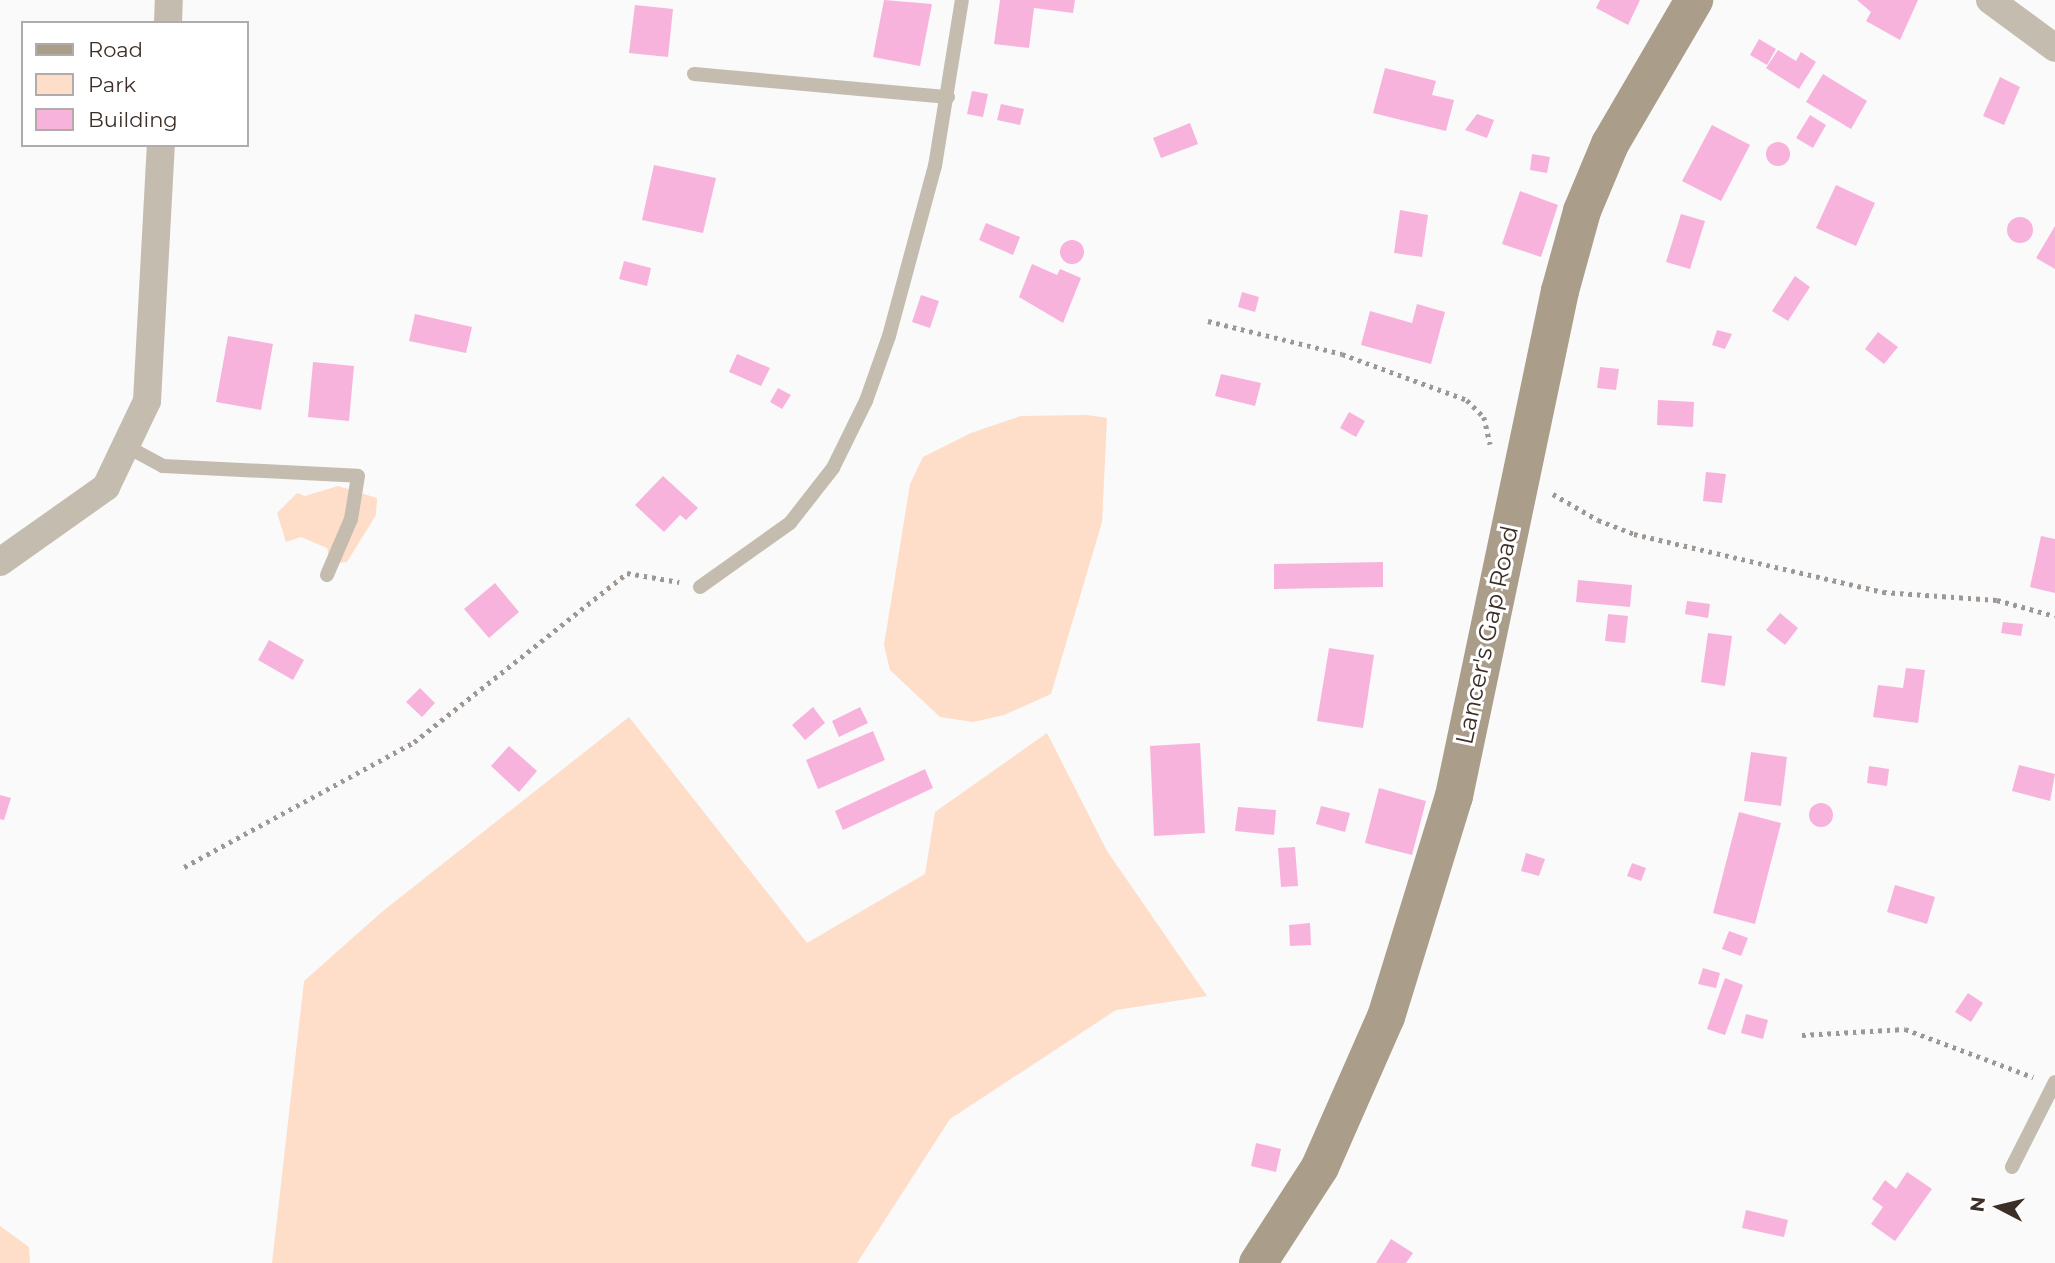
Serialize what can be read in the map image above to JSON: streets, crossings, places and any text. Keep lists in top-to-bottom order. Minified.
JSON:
{"streets":{"main road":["Lancer's Gap Road"]},"legend":["Road","Park","Building"],"north":"left"}
